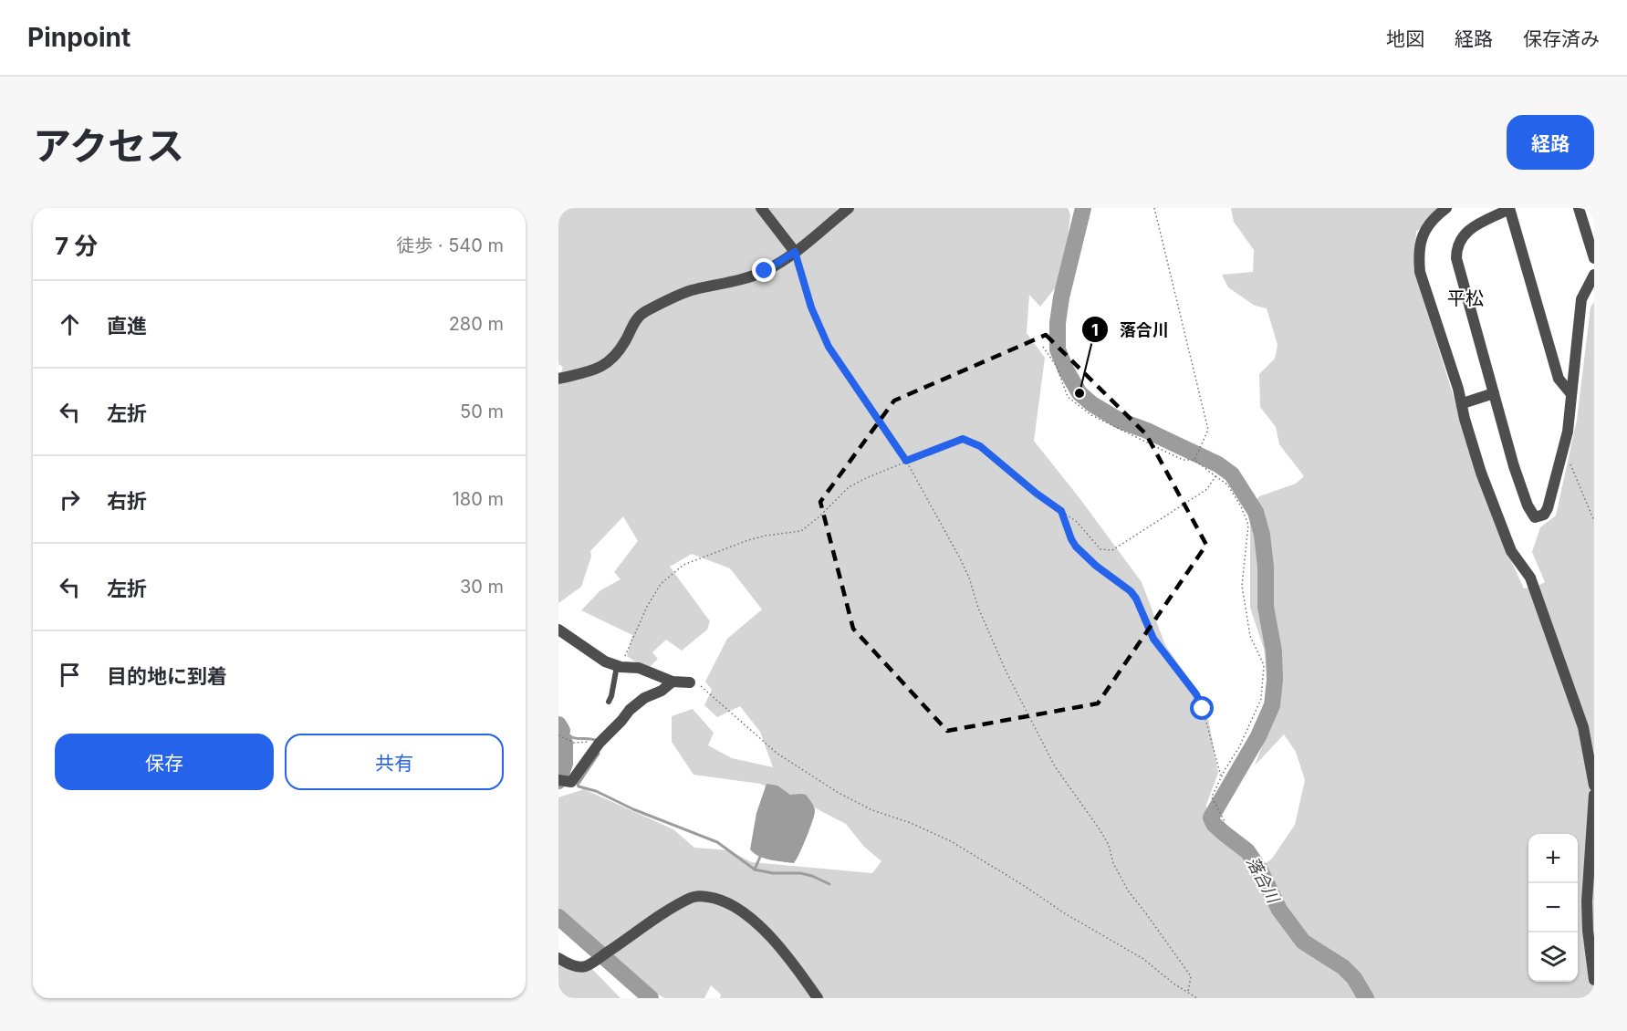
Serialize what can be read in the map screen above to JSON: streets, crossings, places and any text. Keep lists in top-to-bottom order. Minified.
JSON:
{"districts":["平松"],"water":["落合川"],"places":["落合川"],"page":{"header":"Pinpoint","nav":["地図","経路","保存済み"],"title":"アクセス","buttons":["経路",["保存","共有"]],"heading":["7 分","徒歩 · 540 m"],"list":[["直進","280 m"],["左折","50 m"],["右折","180 m"],["左折","30 m"],"目的地に到着"],"map_buttons":["+","−"]}}
